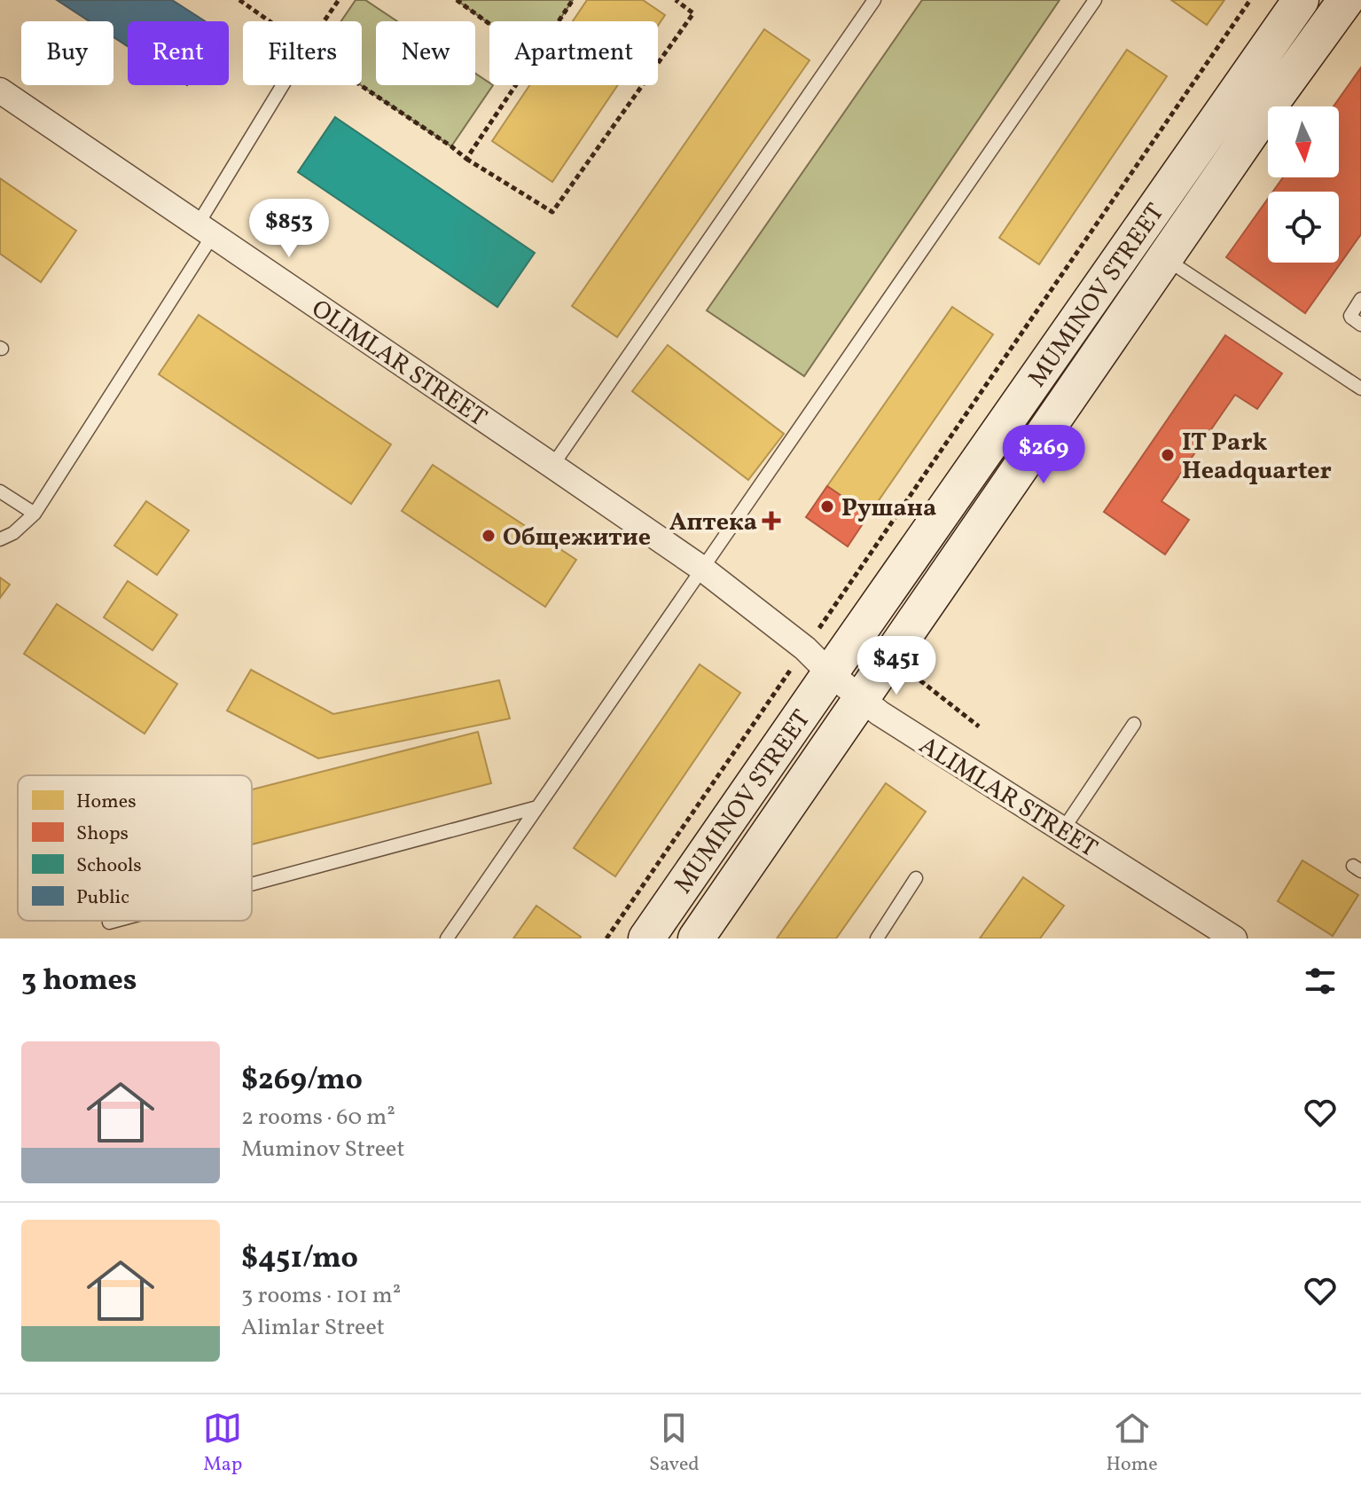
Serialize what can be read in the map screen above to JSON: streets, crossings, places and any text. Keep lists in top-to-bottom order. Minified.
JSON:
{"streets":{"main road":["MUMINOV STREET"],"street":["OLIMLAR STREET","АLIMLAR STREET"]},"crossings":[["MUMINOV STREET","АLIMLAR STREET"],["OLIMLAR STREET","АLIMLAR STREET"]],"places":{"other":["IT Park Headquarter","Рушана","Общежитие"],"health":["Аптека"]},"legend":["Homes","Shops","Schools","Public"],"north":"bottom","page":{"chip":["Buy","Rent","Filters","New","Apartment"],"price":["$853","$269","$451"],"heading":"3 homes","list":[{"name":"$269/mo","note":"2 rooms · 60 m² · Muminov Street"},{"name":"$451/mo","note":"3 rooms · 101 m² · Аlimlar Street"}],"tabs":["Map","Saved","Home"]}}
